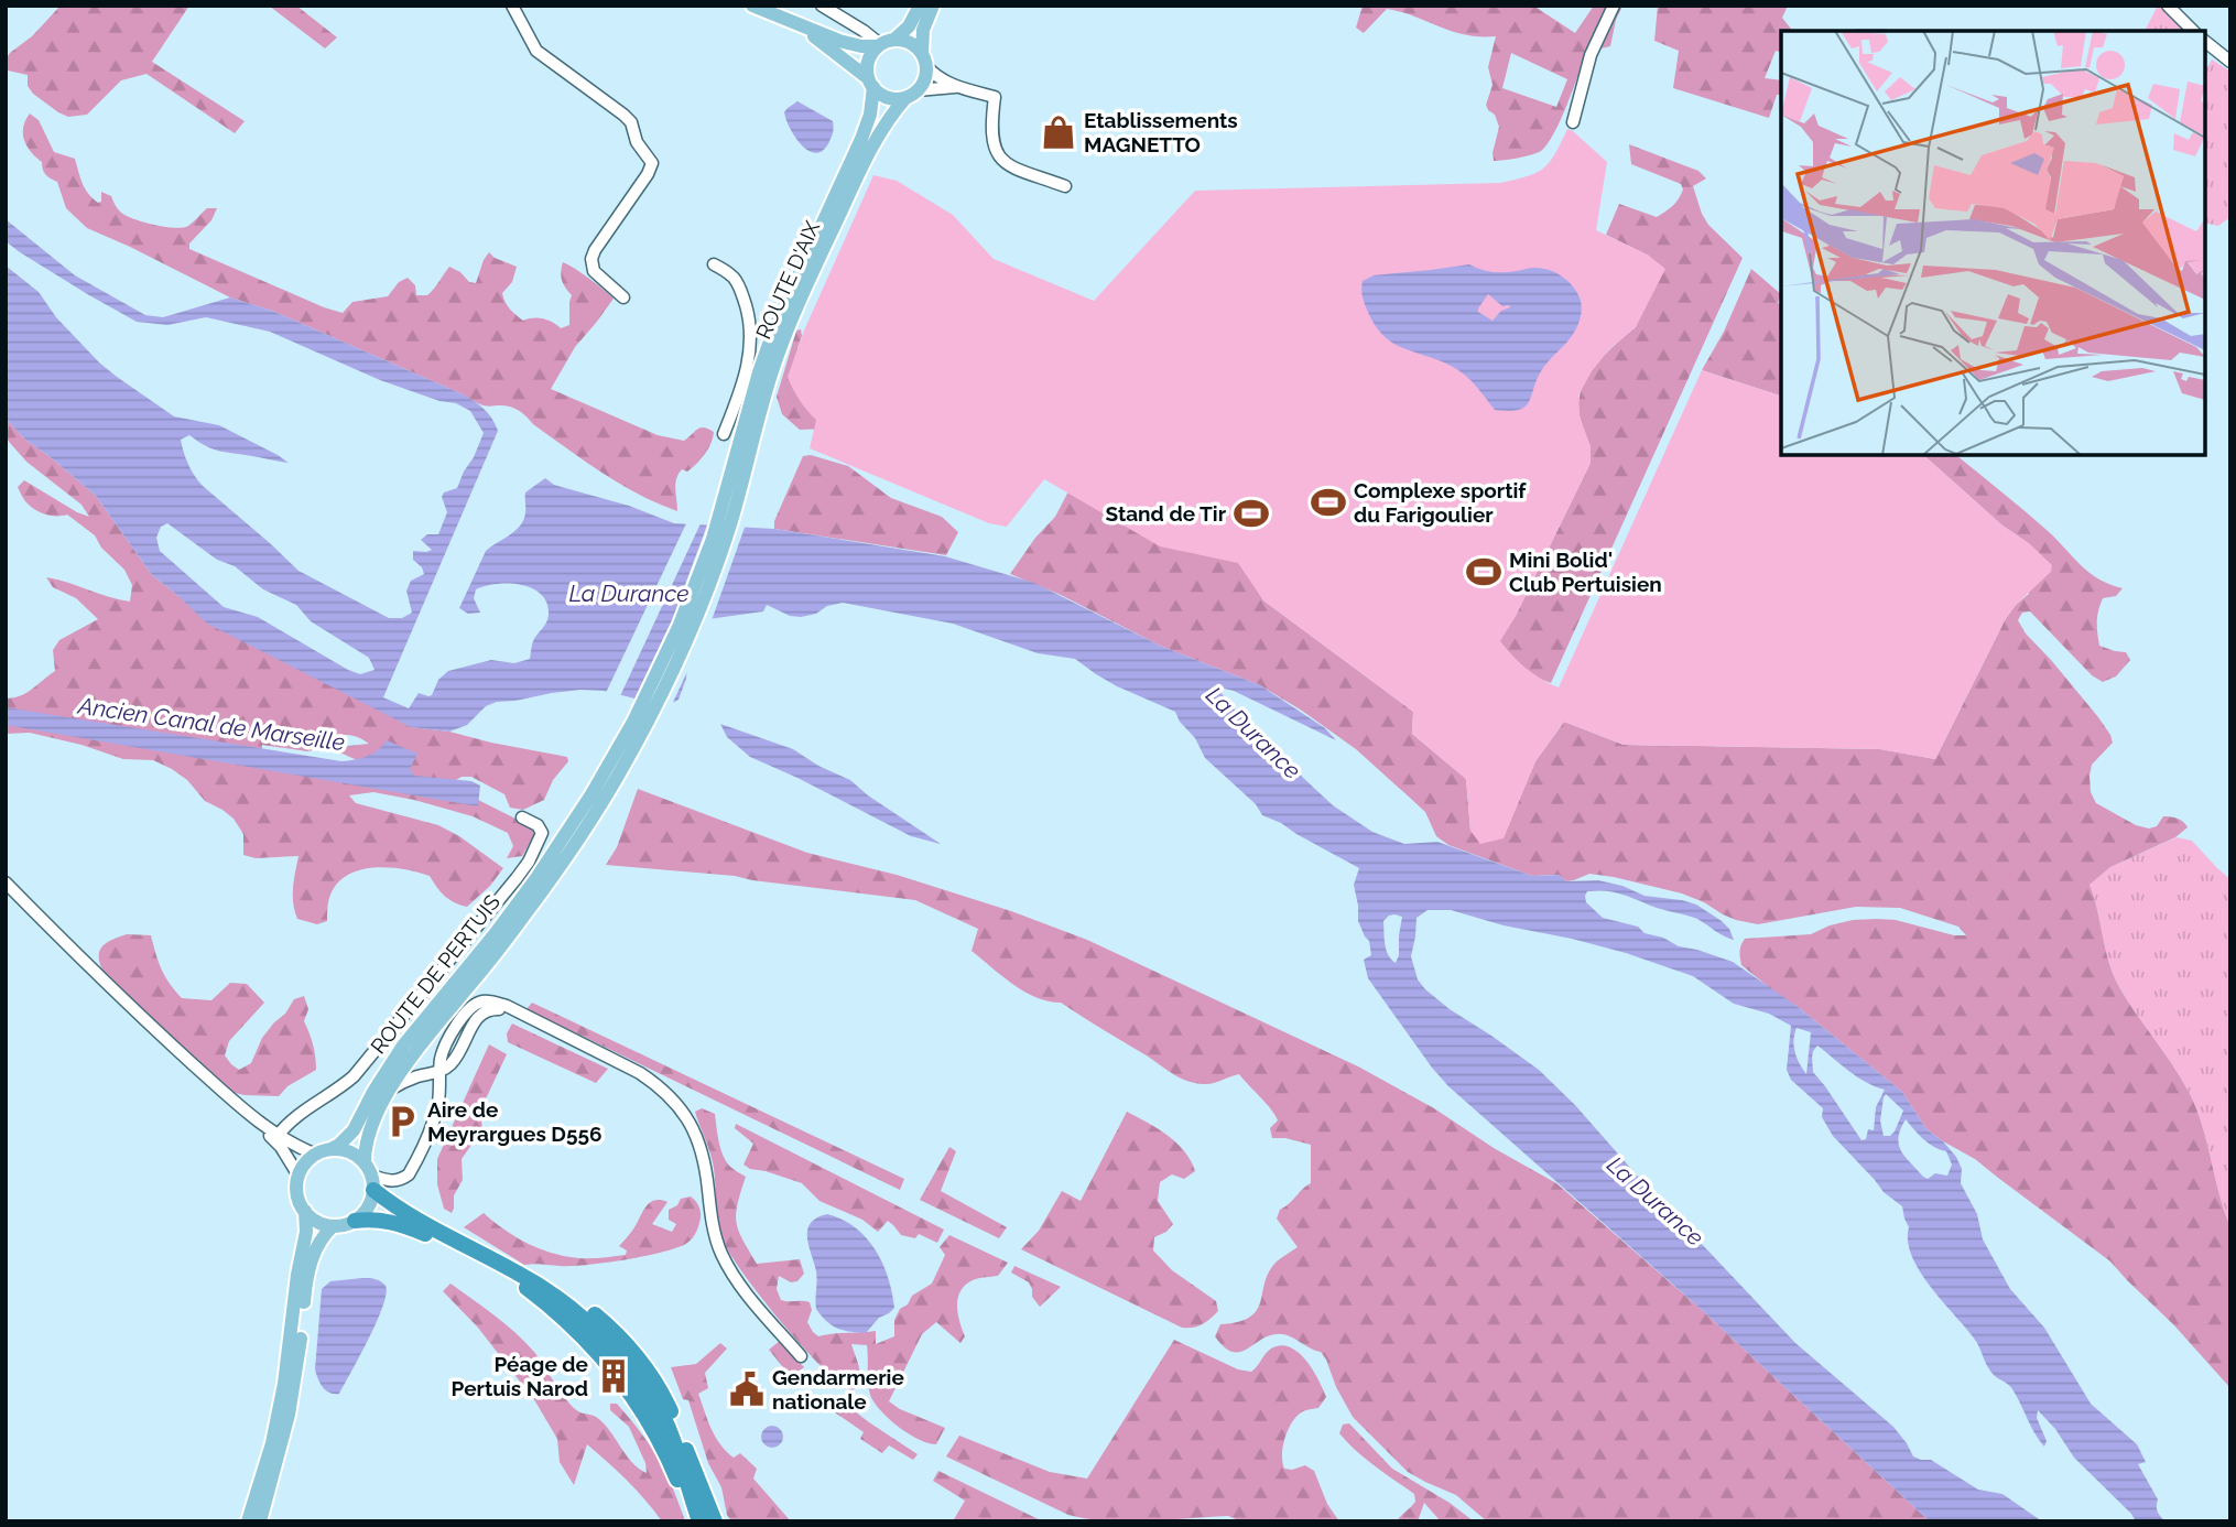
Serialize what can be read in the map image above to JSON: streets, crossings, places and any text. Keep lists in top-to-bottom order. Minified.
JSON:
{"streets":{"main road":["ROUTE D'AIX","ROUTE DE PERTUIS"]},"water":["La Durance","Ancien Canal de Marseille"],"places":{"shop":["Etablissements MAGNETTO"],"sports":["Complexe sportif du Farigoulier","Stand de Tir","Mini Bolid' Club Pertuisien"],"parking":["Aire de Meyrargues D556"],"building":["Péage de Pertuis Narod"],"public building":["Gendarmerie nationale"]}}
